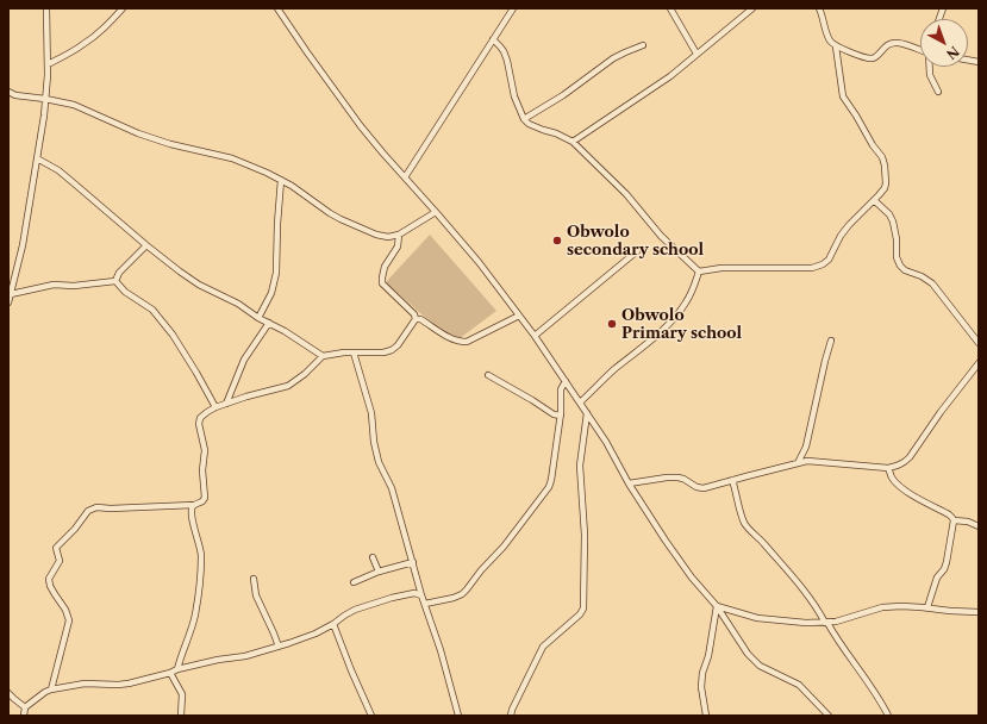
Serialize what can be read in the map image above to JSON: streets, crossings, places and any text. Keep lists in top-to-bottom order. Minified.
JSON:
{"places":["Obwolo secondary school","Obwolo Primary school"],"north":"bottom right"}
